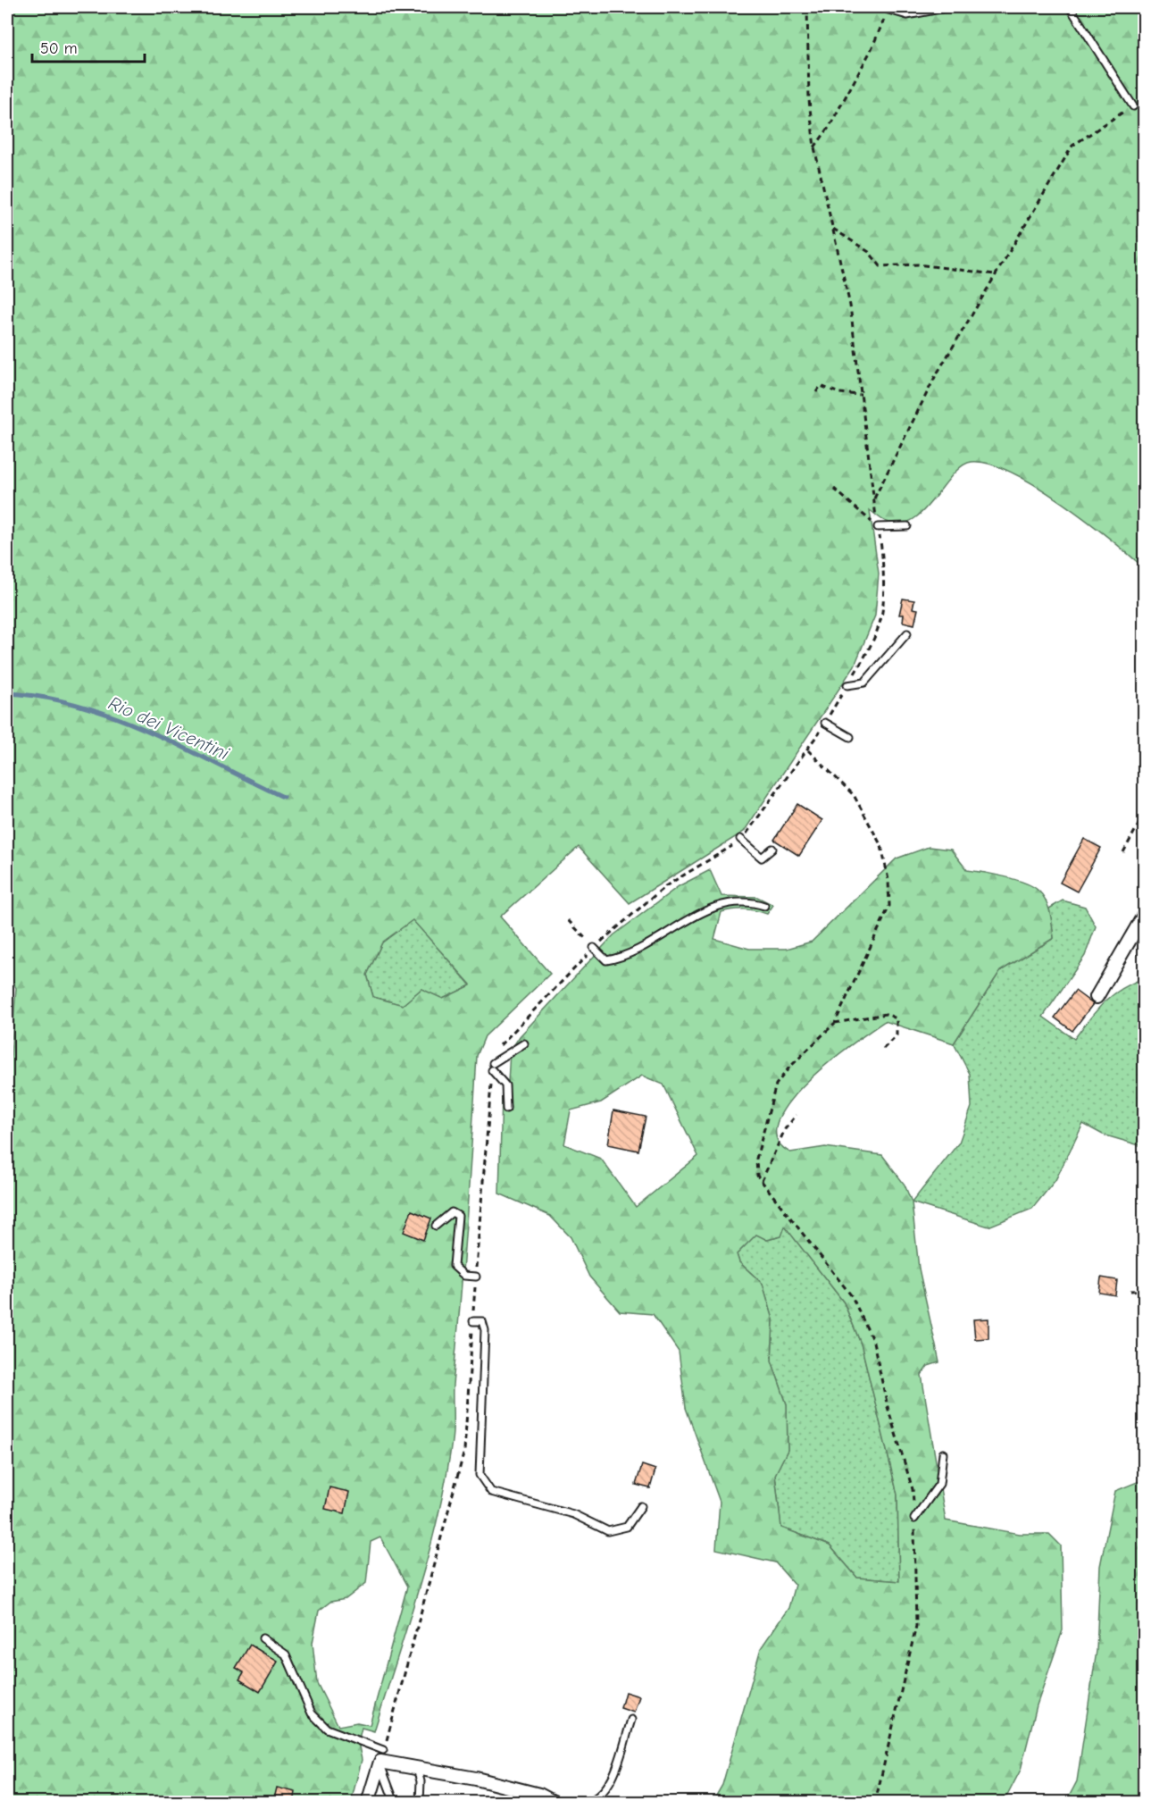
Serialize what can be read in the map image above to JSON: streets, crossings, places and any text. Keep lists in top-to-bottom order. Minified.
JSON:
{"water":["Rio dei Vicentini"],"scale_bar":"50 m"}
